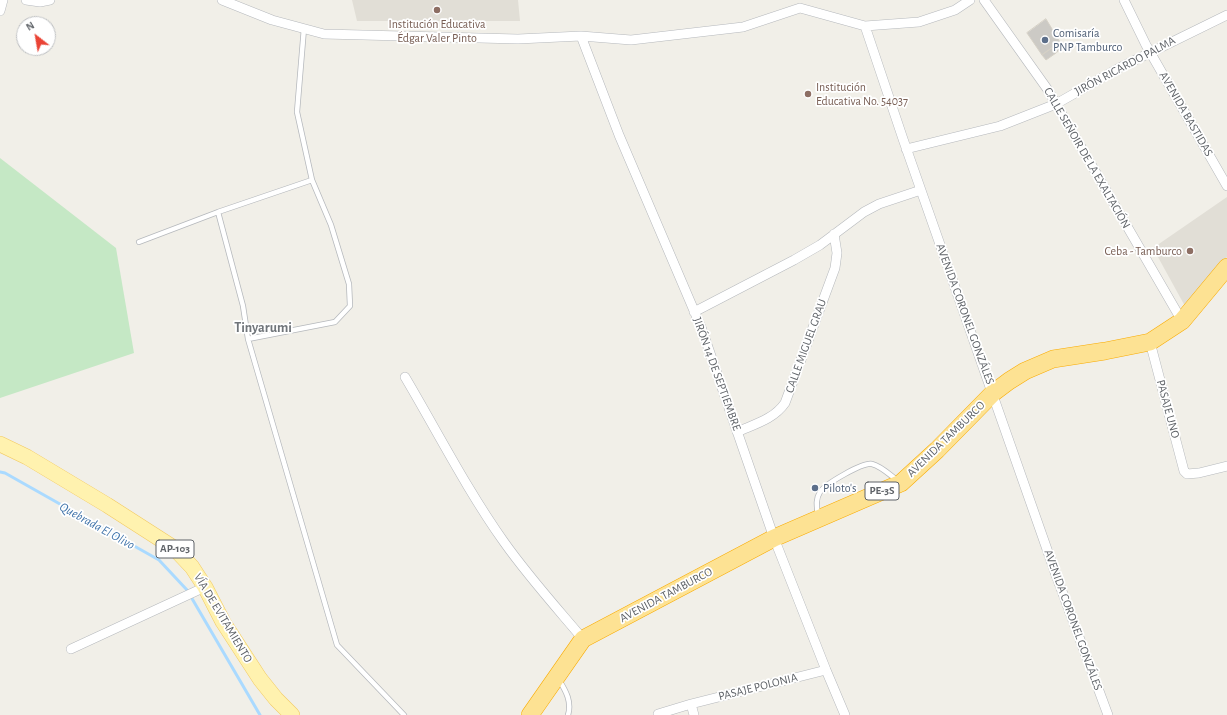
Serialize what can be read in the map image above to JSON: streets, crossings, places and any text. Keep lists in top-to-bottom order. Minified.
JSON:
{"streets":{"highway":["AVENIDA TAMBURCO","PE-3S"],"main road":["AP-103","VÍA DE EVITAMIENTO"],"street":["JIRÓN RICARDO PALMA","AVENIDA BASTIDAS","CALLE SEÑOIR DE LA EXALTACIÓN","AVENIDA CORONEL GONZÁLES","CALLE MIGUEL GRAU","JIRÓN 14 DE SEPTIEMBRE","PASAJE UNO","PASAJE POLONIA"]},"crossings":[["JIRÓN RICARDO PALMA","AVENIDA BASTIDAS"],["JIRÓN RICARDO PALMA","CALLE SEÑOIR DE LA EXALTACIÓN"],["JIRÓN RICARDO PALMA","AVENIDA CORONEL GONZÁLES"],["CALLE SEÑOIR DE LA EXALTACIÓN","AVENIDA TAMBURCO"],["AVENIDA CORONEL GONZÁLES","AVENIDA TAMBURCO"],["CALLE MIGUEL GRAU","JIRÓN 14 DE SEPTIEMBRE"],["JIRÓN 14 DE SEPTIEMBRE","AVENIDA TAMBURCO"],["JIRÓN 14 DE SEPTIEMBRE","PASAJE POLONIA"],["PASAJE UNO","AVENIDA TAMBURCO"]],"districts":["Tinyarumi"],"water":["Quebrada El Olivo"],"places":["Institución Educativa Édgar Valer Pinto","Comisaría PNP Tamburco","Institución Educativa No. 54037","Ceba - Tamburco","Piloto's"],"north":"top left"}
